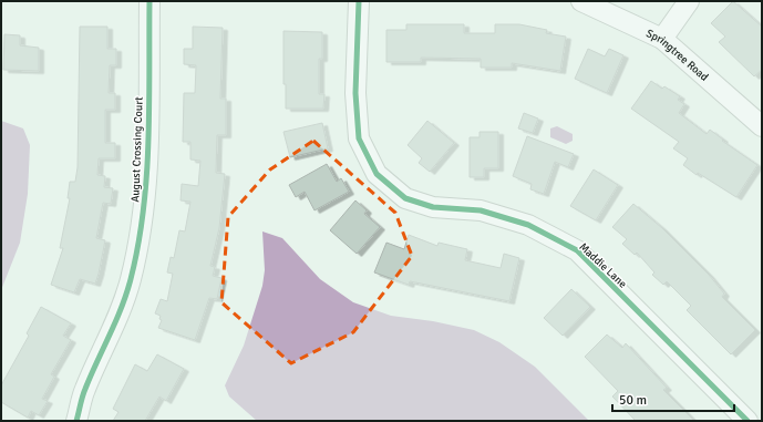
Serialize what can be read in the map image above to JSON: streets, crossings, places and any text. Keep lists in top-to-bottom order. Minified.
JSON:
{"streets":{"street":["Springtree Road","August Crossing Court","Maddie Lane"]},"scale_bar":"50 m"}
